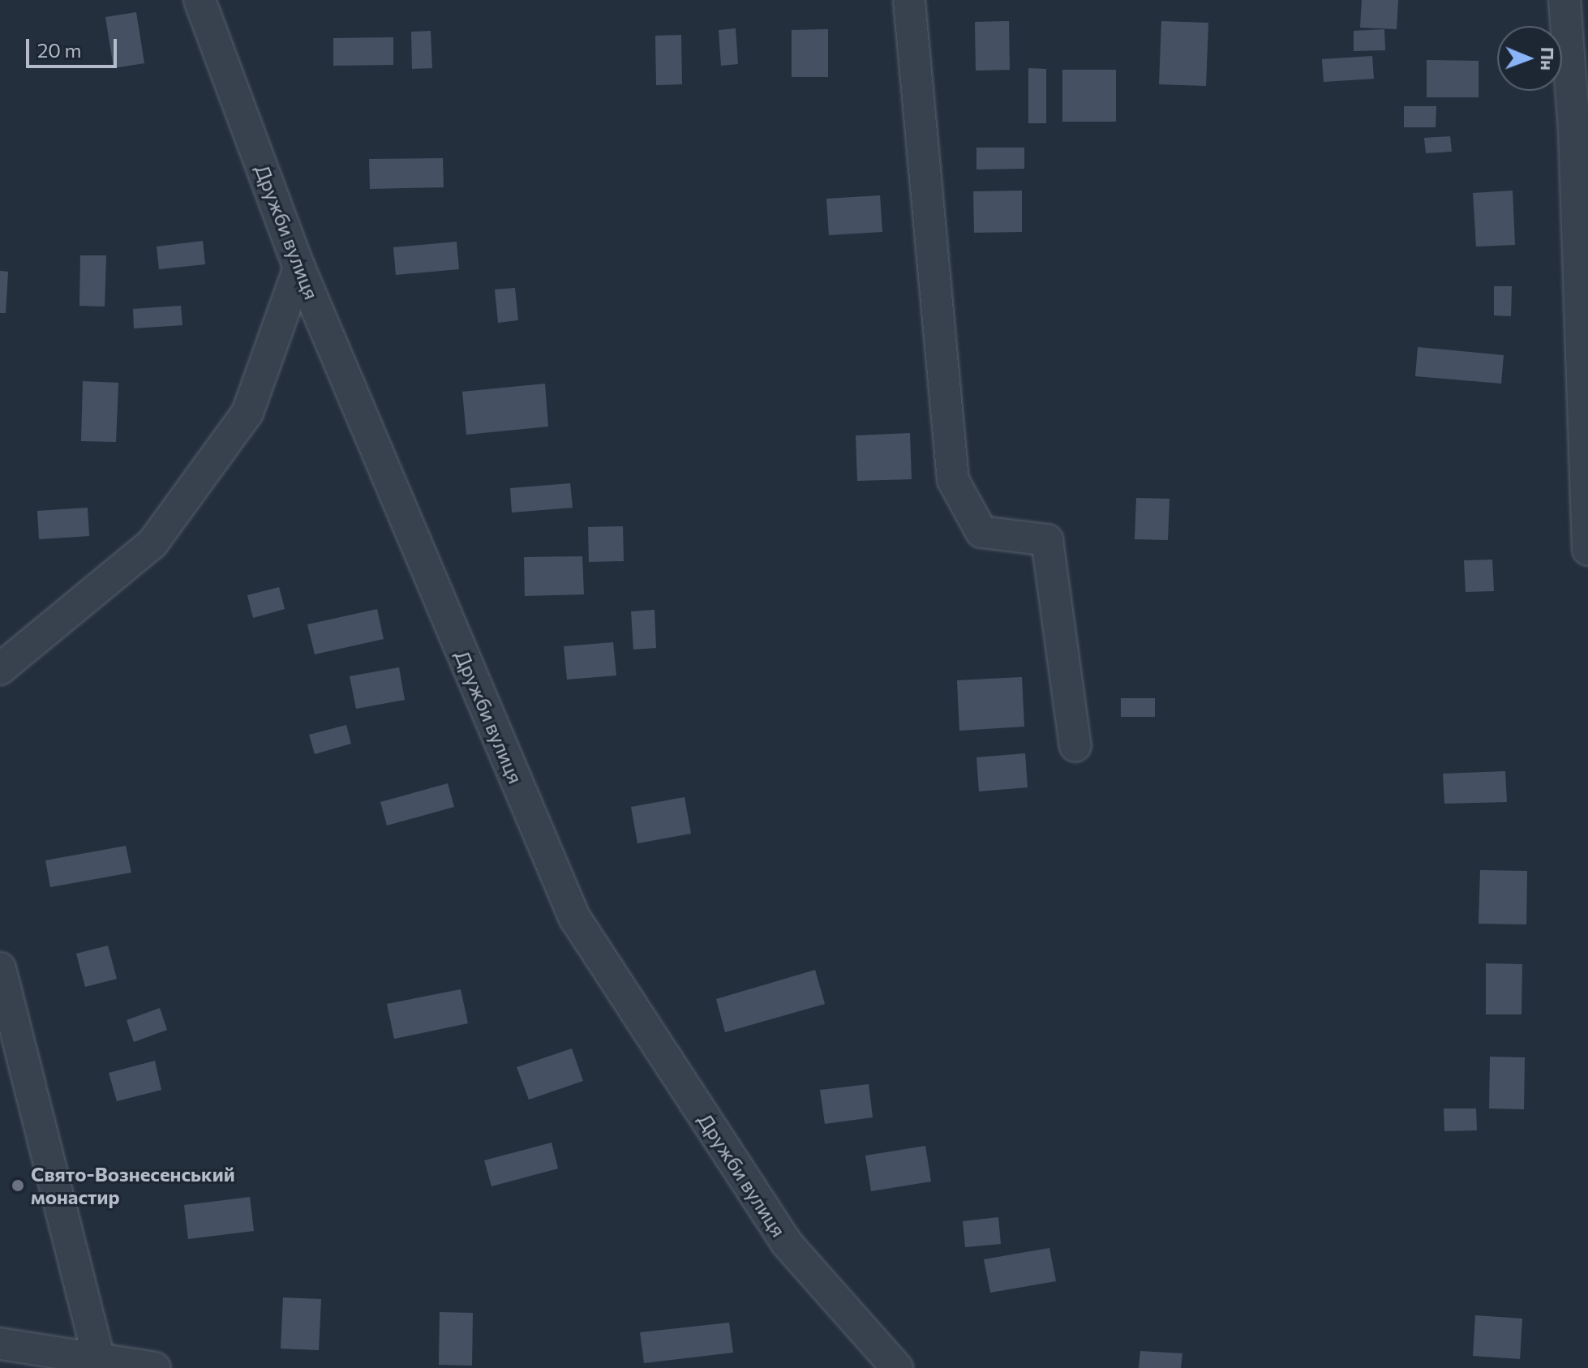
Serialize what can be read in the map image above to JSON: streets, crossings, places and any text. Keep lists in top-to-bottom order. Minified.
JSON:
{"streets":{"street":["Дружби вулиця"]},"places":["Cвято-Вознесенський монастир"],"scale_bar":"20 m","north":"right"}
